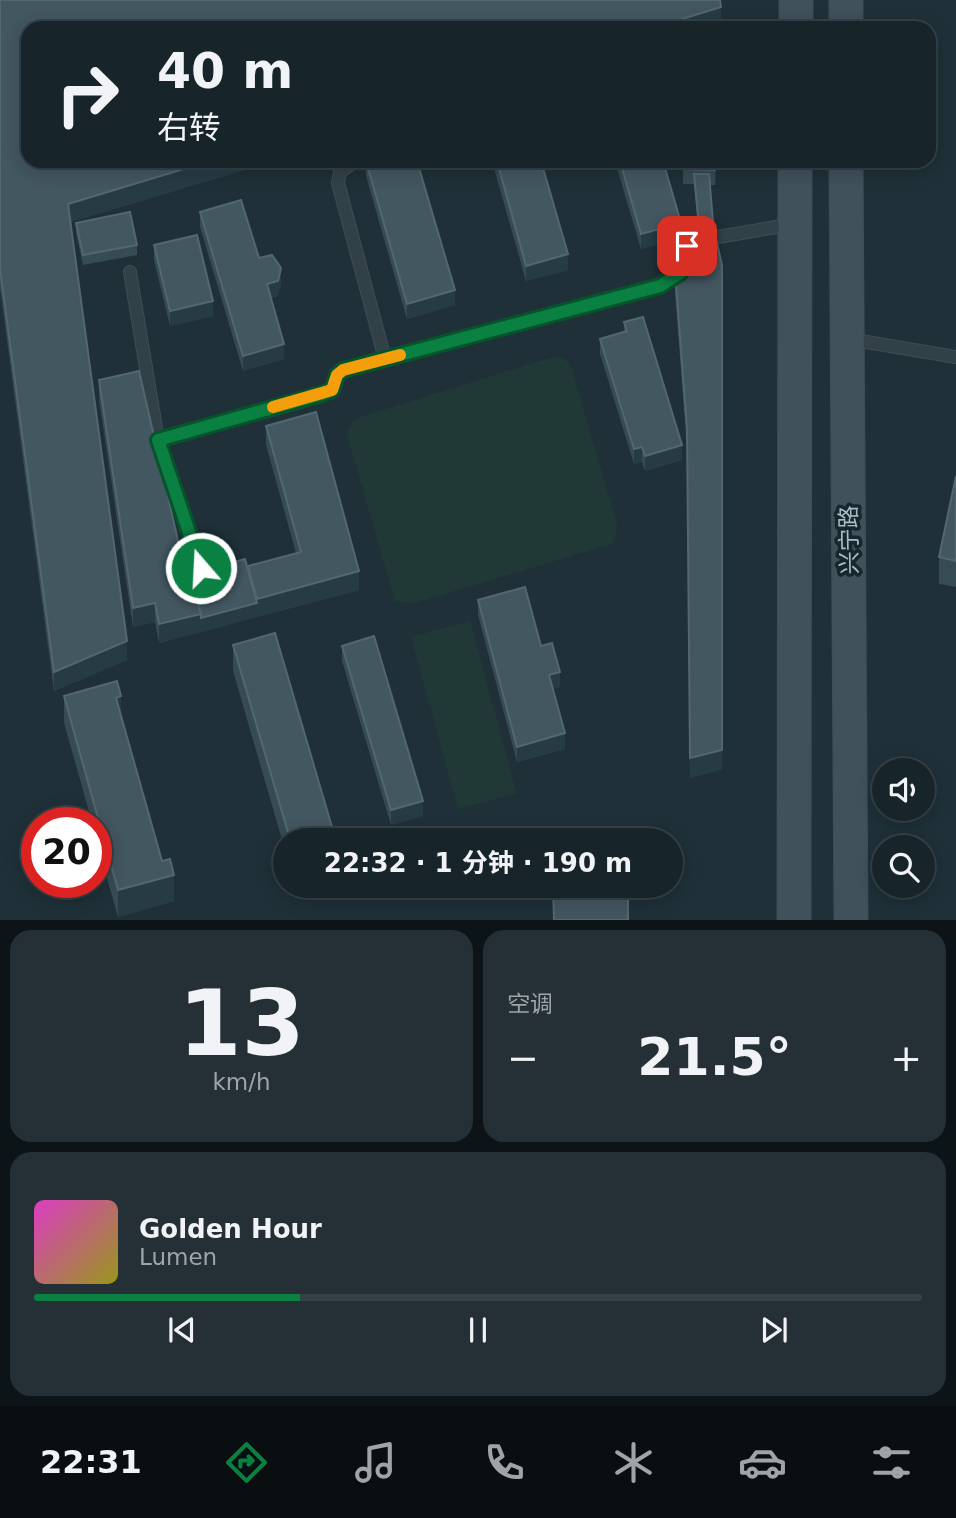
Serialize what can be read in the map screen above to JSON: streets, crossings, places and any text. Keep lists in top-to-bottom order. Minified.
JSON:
{"streets":{"main road":["兴宁路"]},"page":{"turn":["40 m","右转"],"limit":"20","trip":"22:32 · 1 分钟 · 190 m","tile":[["13","km/h"],"空调"],"heat":["−","21.5°","+"],"song":["Golden Hour","Lumen"],"tabs":"22:31"}}
